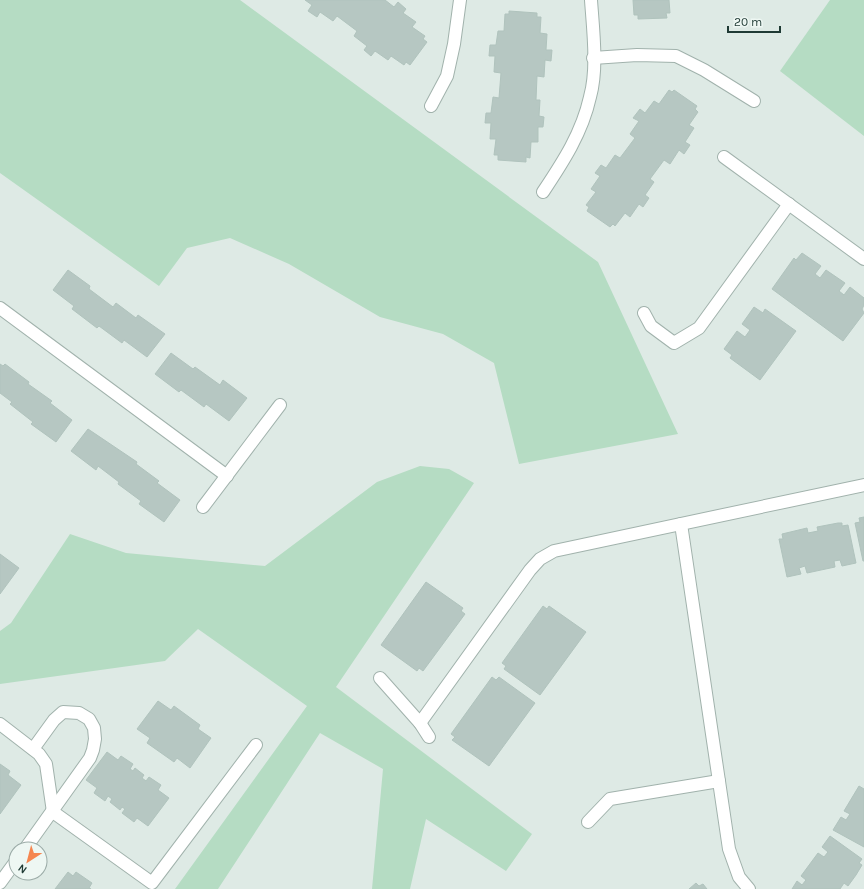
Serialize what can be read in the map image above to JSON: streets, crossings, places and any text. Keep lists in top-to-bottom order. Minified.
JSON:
{"scale_bar":"20 m","north":"bottom left"}
